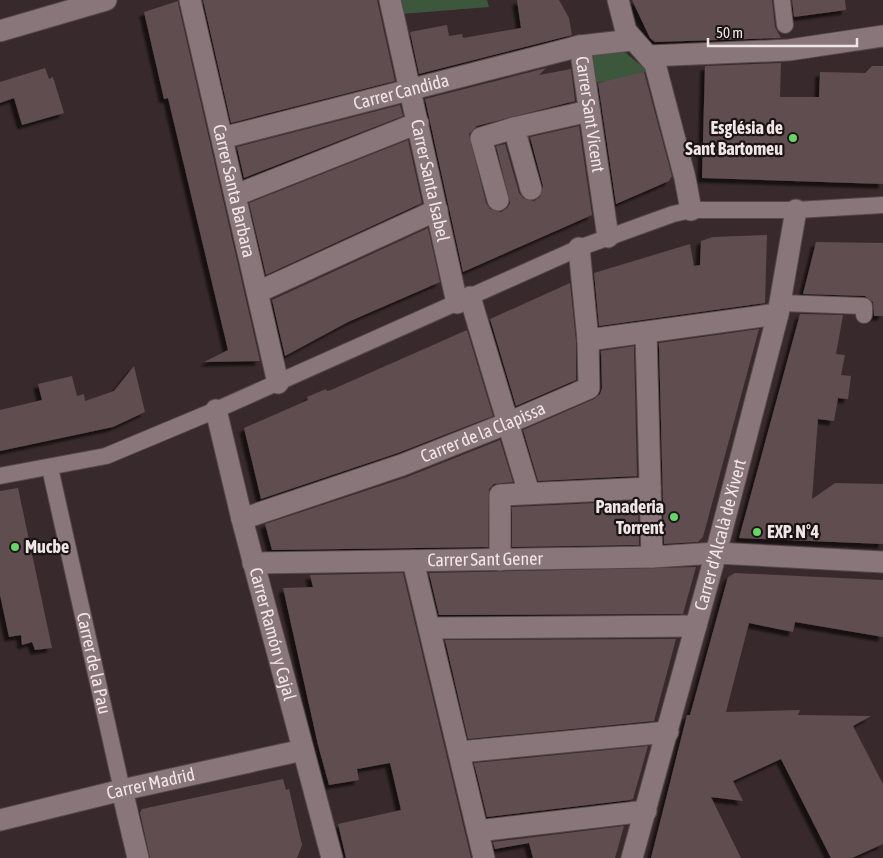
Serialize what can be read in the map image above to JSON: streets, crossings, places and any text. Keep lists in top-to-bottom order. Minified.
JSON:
{"streets":{"street":["Carrer Candida","Carrer Sant Vicent","Carrer Santa Isabel","Carrer Santa Barbara","Carrer de la Clapissa","Carrer d'Alcalà de Xivert","Carrer Sant Gener","Carrer Ramón y Cajal","Carrer de la Pau","Carrer Madrid"]},"crossings":[["Carrer Candida","Carrer Sant Vicent"],["Carrer Candida","Carrer Santa Isabel"],["Carrer Candida","Carrer Santa Barbara"],["Carrer Santa Isabel","Carrer de la Clapissa"],["Carrer de la Clapissa","Carrer Ramón y Cajal"],["Carrer d'Alcalà de Xivert","Carrer Sant Gener"],["Carrer Sant Gener","Carrer Ramón y Cajal"],["Carrer Ramón y Cajal","Carrer Madrid"],["Carrer de la Pau","Carrer Madrid"]],"places":["Església de Sant Bartomeu","Panaderia Torrent","EXP. N°4","Mucbe"],"scale_bar":"50 m"}
